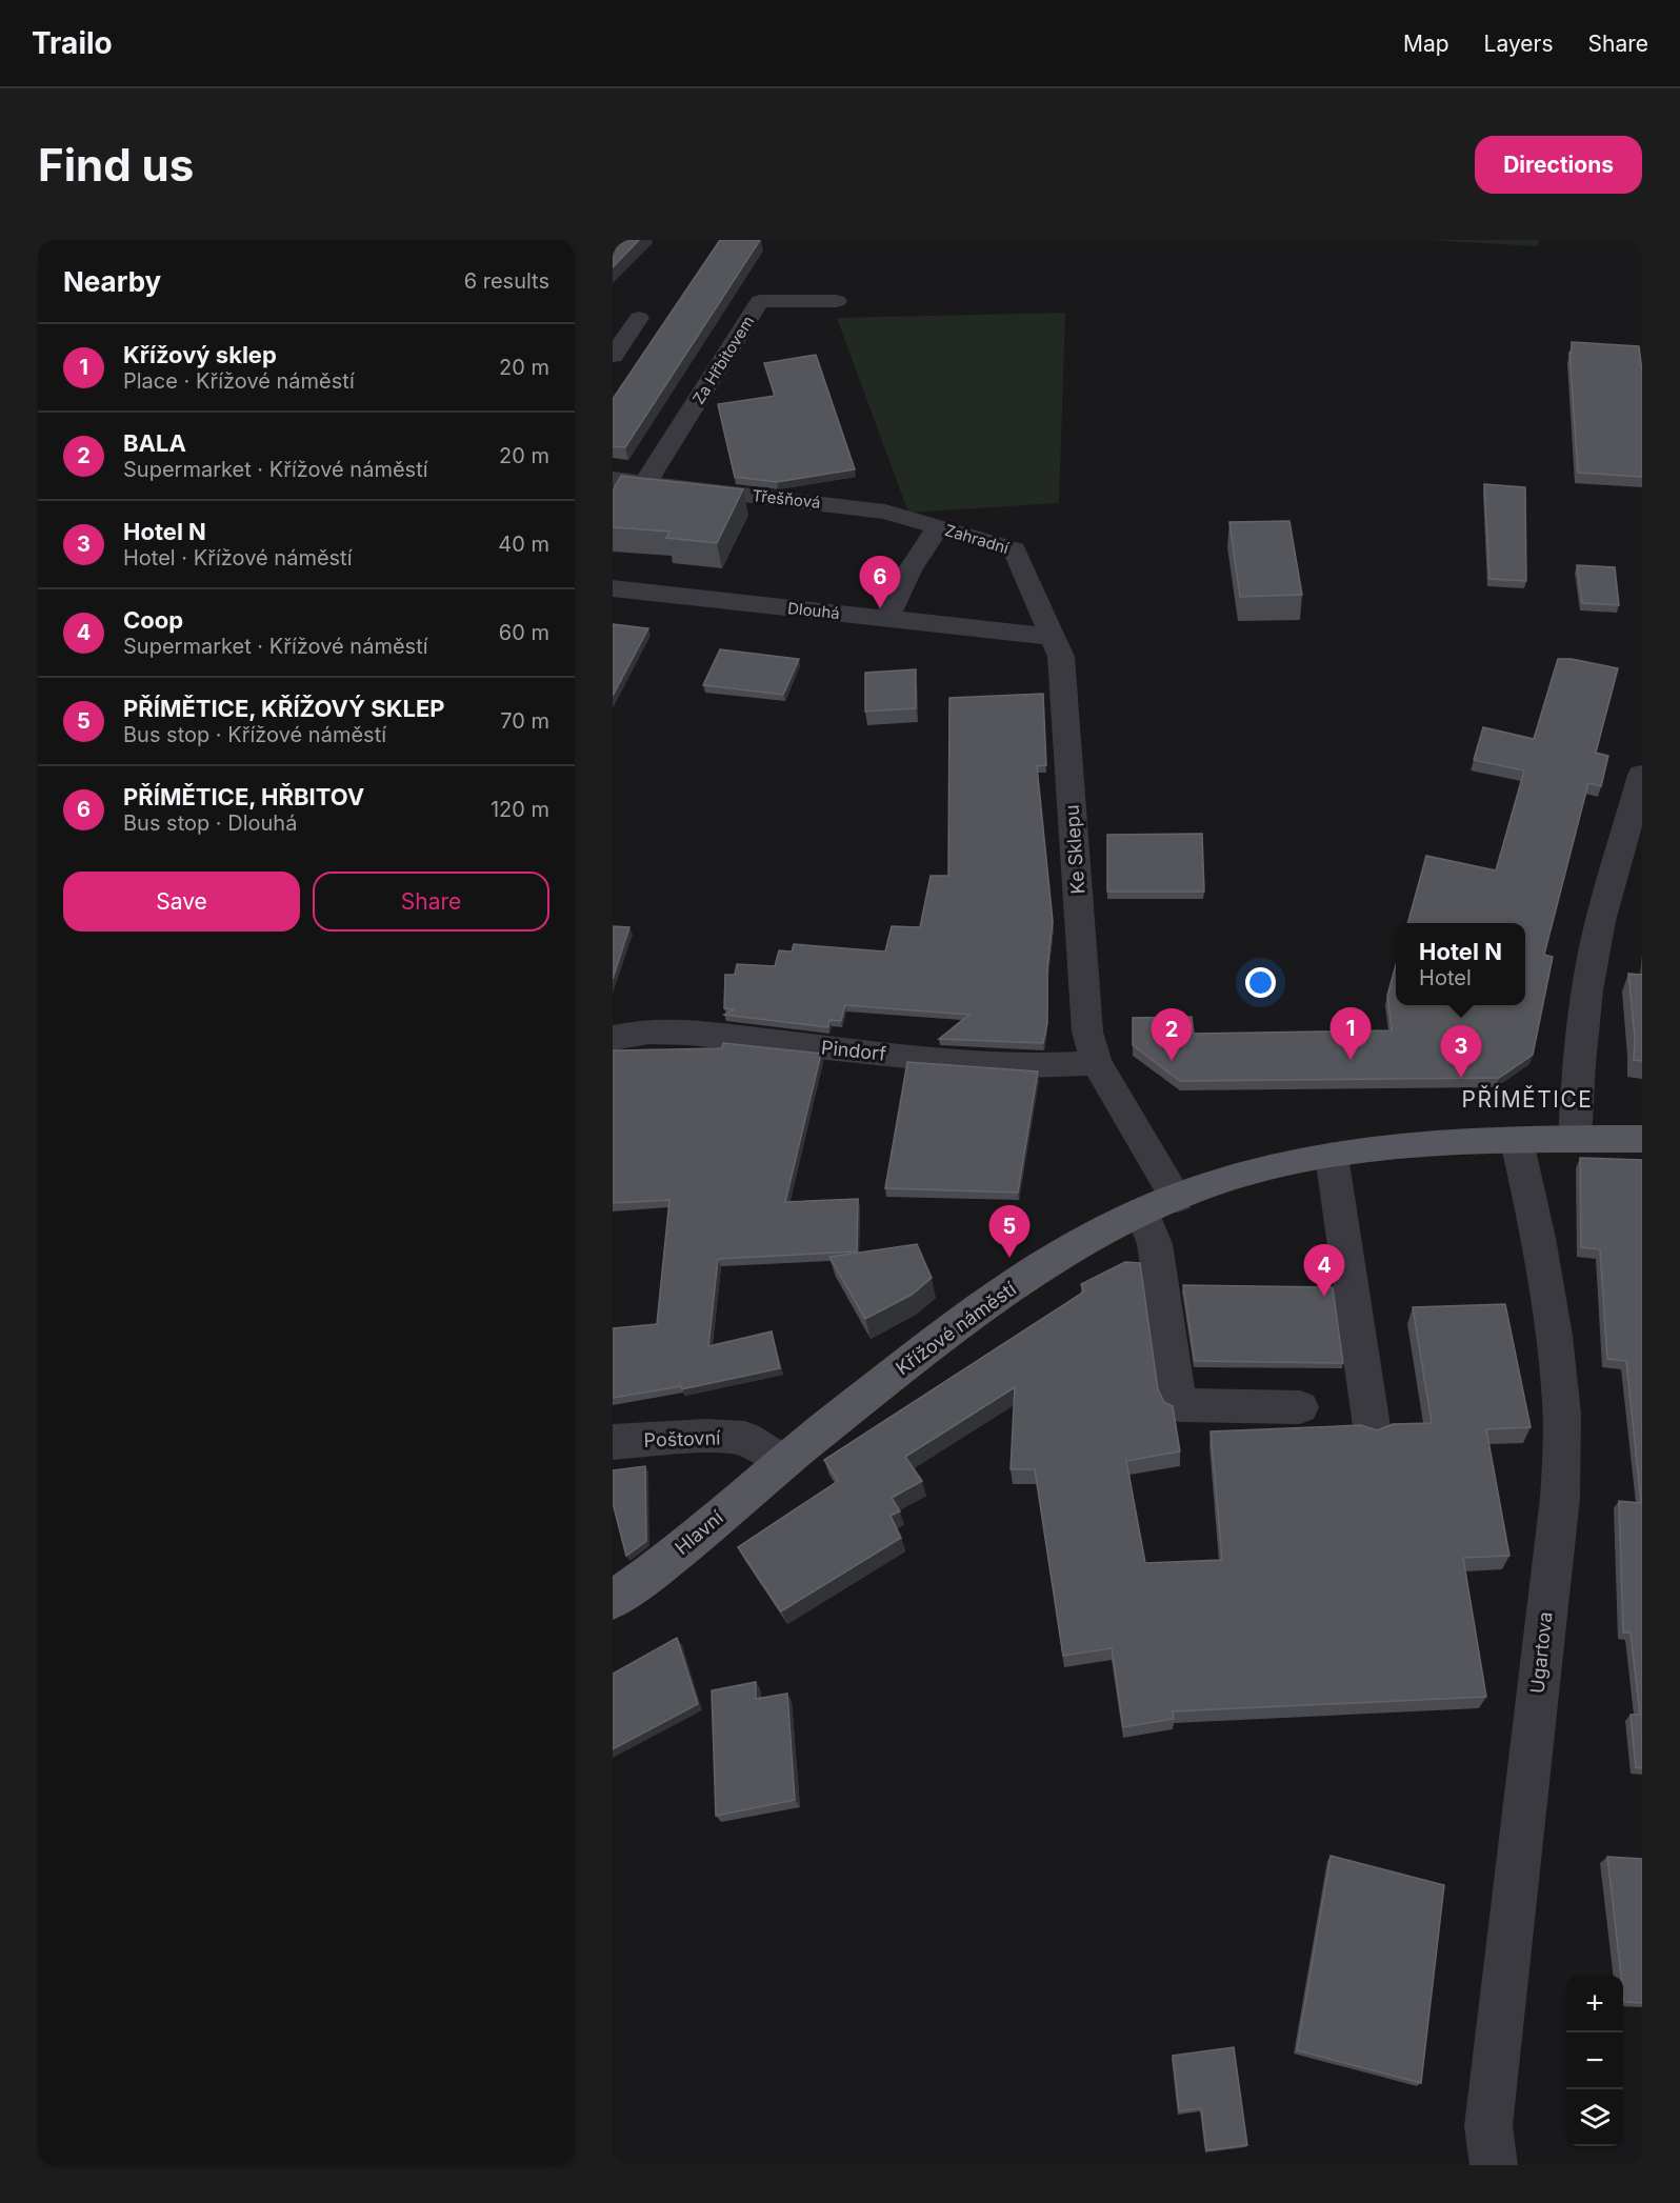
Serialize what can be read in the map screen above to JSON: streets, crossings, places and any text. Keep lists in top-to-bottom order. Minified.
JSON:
{"streets":{"main road":["Křížové náměstí","Hlavní"],"street":["Za Hřbitovem","Třešňová","Zahradní","Dlouhá","Ke Sklepu","Pindorf","Poštovní","Ugartova"]},"crossings":[["Za Hřbitovem","Třešňová"],["Třešňová","Zahradní"],["Zahradní","Dlouhá"],["Zahradní","Ke Sklepu"],["Dlouhá","Ke Sklepu"],["Ke Sklepu","Pindorf"],["Křížové náměstí","Poštovní"],["Křížové náměstí","Hlavní"],["Křížové náměstí","Ugartova"],["Poštovní","Hlavní"]],"districts":["PŘÍMĚTICE"],"page":{"header":"Trailo","nav":["Map","Layers","Share"],"buttons":["Directions",["Save","Share"]],"title":"Find us","heading":["Nearby","6 results"],"list":[{"mark":"1","name":"Křížový sklep","note":"Place · Křížové náměstí","value":"20 m"},{"mark":"2","name":"BALA","note":"Supermarket · Křížové náměstí","value":"20 m"},{"mark":"3","name":"Hotel N","note":"Hotel · Křížové náměstí","value":"40 m"},{"mark":"4","name":"Coop","note":"Supermarket · Křížové náměstí","value":"60 m"},{"mark":"5","name":"PŘÍMĚTICE, KŘÍŽOVÝ SKLEP","note":"Bus stop · Křížové náměstí","value":"70 m"},{"mark":"6","name":"PŘÍMĚTICE, HŘBITOV","note":"Bus stop · Dlouhá","value":"120 m"}],"pins":["6","1","2","3","5","4"],"popup":["Hotel N","Hotel"],"map_buttons":["+","−"]}}
